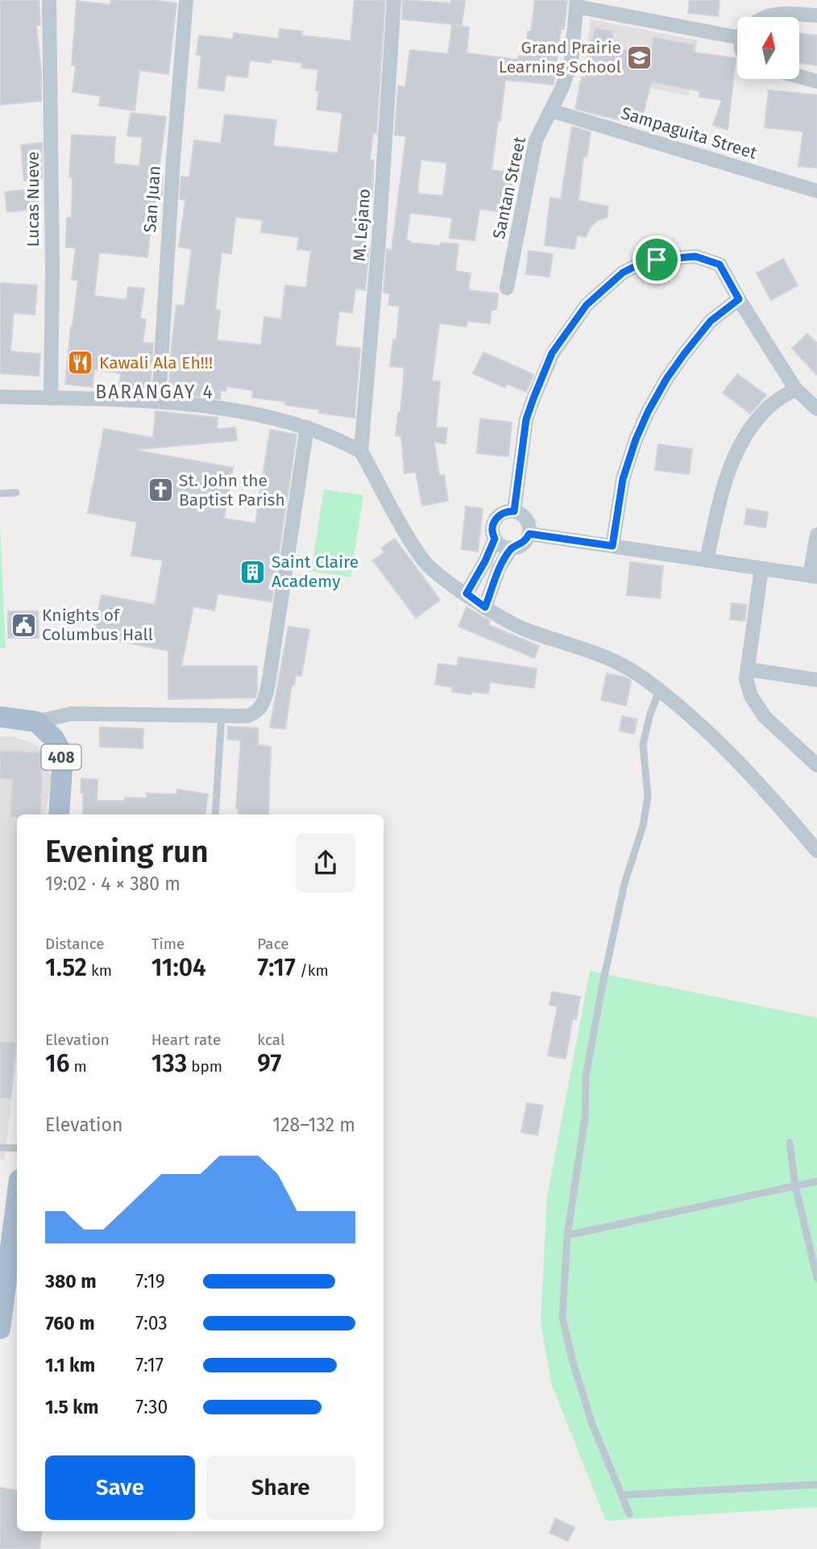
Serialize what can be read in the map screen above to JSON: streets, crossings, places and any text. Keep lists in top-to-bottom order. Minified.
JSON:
{"streets":{"main road":["408"],"street":["Sampaguita Street","Santan Street","Lucas Nueve","San Juan","M. Lejano"]},"crossings":[["Sampaguita Street","Santan Street"]],"districts":["BARANGAY 4"],"places":{"school or university":["Grand Prairie Learning School"],"restaurant":["Kawali Ala Eh!!!"],"church":["St. John the Baptist Parish"],"building":["Saint Claire Academy"],"public building":["Knights of Columbus Hall"]},"north":"top","page":{"heading":["Evening run","19:02 · 4 × 380 m"],"stats":[["Distance","1.52 km"],["Time","11:04"],["Pace","7:17 /km"],["Elevation","16 m"],["Heart rate","133 bpm"],["kcal","97"]],"chart":["Elevation","128–132 m"],"list":[{"name":"380 m","note":"7:19"},{"name":"760 m","note":"7:03"},{"name":"1.1 km","note":"7:17"},{"name":"1.5 km","note":"7:30"}],"buttons":["Save","Share"]}}
